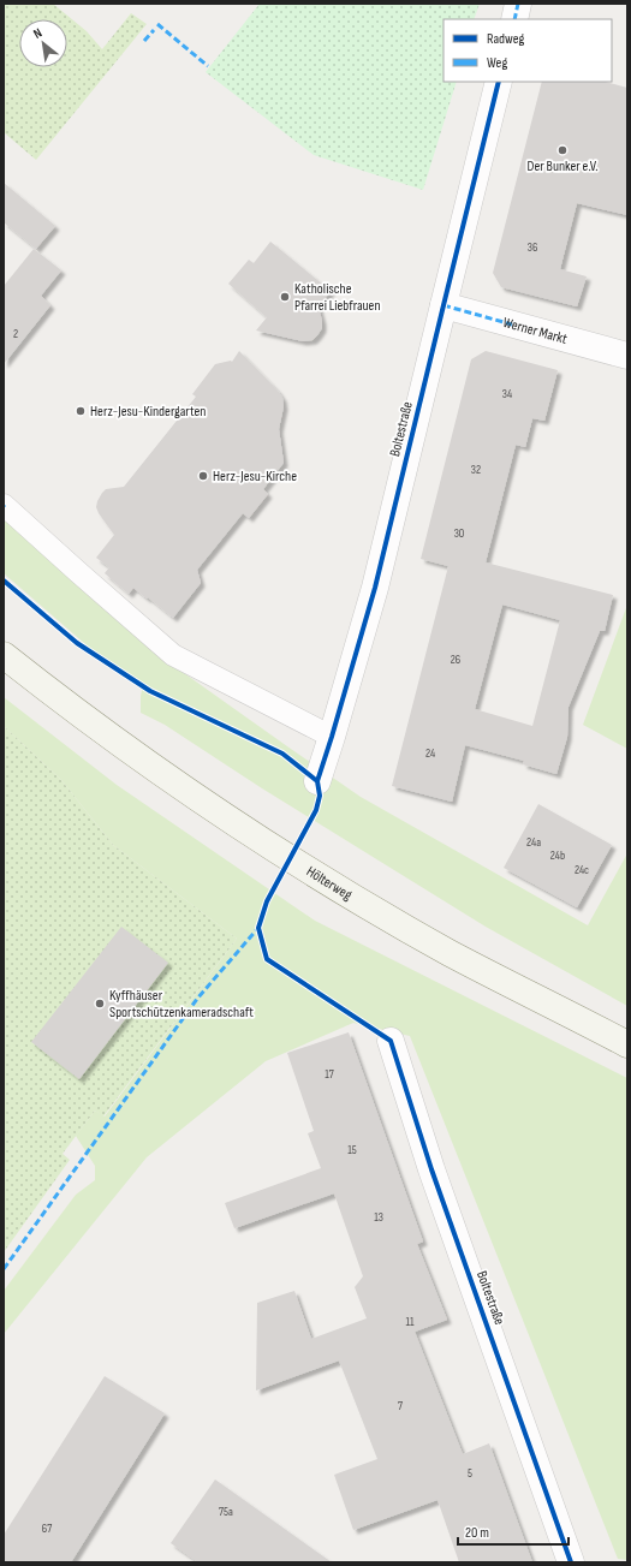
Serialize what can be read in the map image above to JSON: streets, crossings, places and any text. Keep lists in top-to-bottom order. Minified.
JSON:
{"streets":{"main road":["Hölterweg"],"street":["Werner Markt","Boltestraße"]},"crossings":[["Werner Markt","Boltestraße"]],"places":["Der Bunker e.V.","Katholische Pfarrei Liebfrauen","Herz-Jesu-Kindergarten","Herz-Jesu-Kirche","Kyffhäuser Sportschützenkameradschaft"],"house_numbers":["36","2","34","32","30","26","24","24a","24b","24c","17","15","13","11","7","5","75a","67"],"legend":["Radweg","Weg"],"scale_bar":"20 m","north":"top left"}
